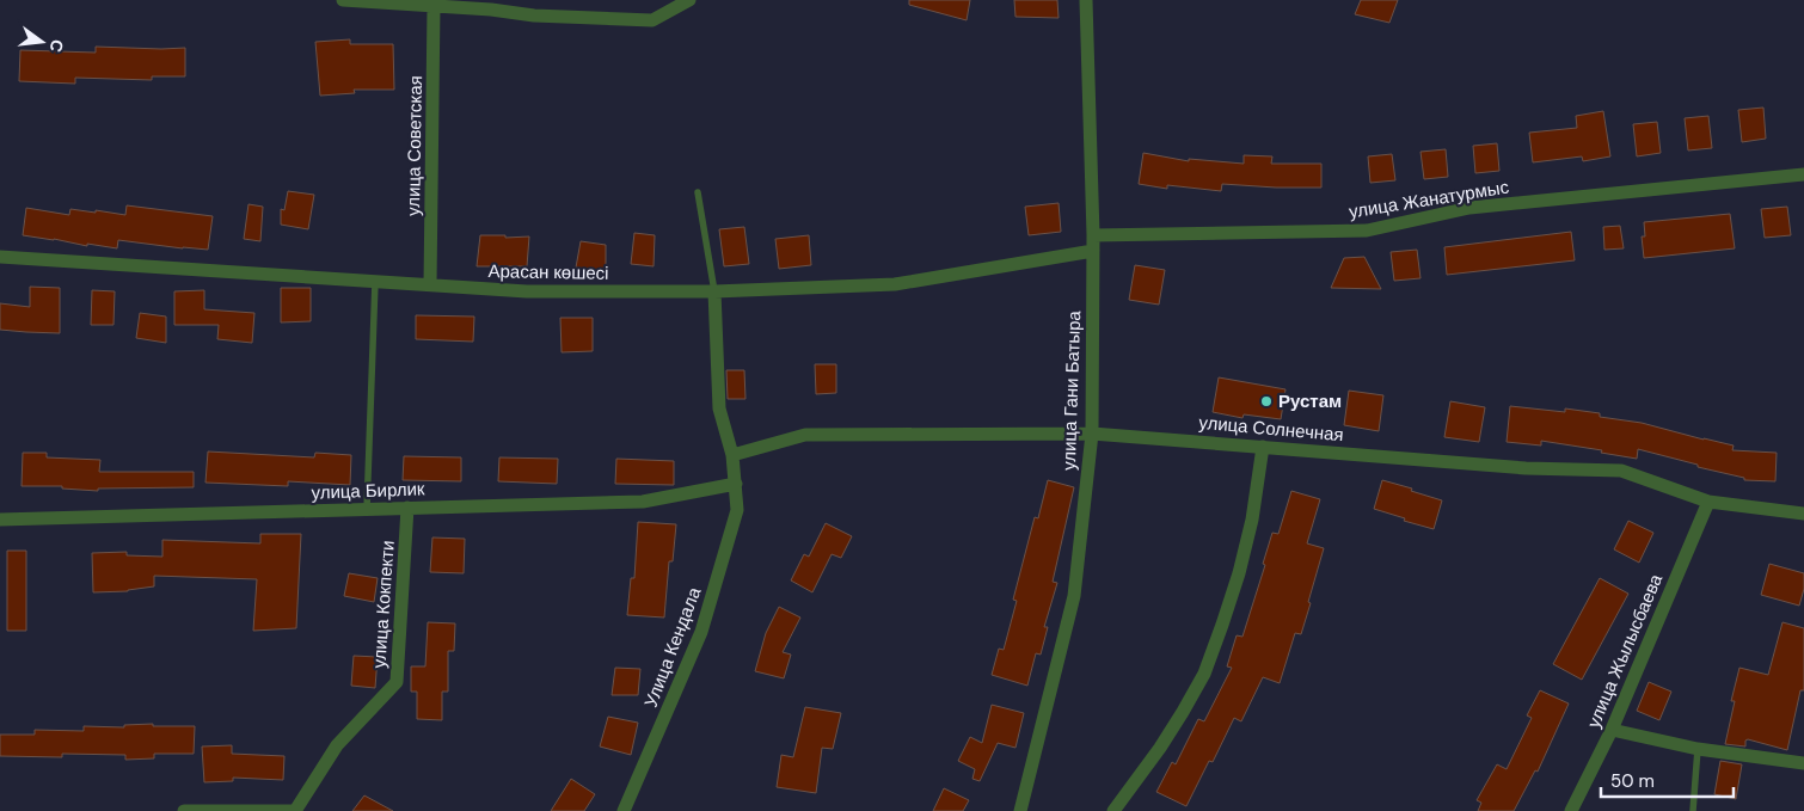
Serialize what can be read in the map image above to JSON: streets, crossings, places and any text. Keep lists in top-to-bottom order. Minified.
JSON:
{"streets":{"street":["улица Советская","улица Жанатурмыс","Арасан көшесі","улица Гани Батыра","улица Солнечная","улица Бирлик","улица Кокпекти","Улица Кендала","улица Жылысбаева"]},"crossings":[["улица Советская","Арасан көшесі"],["улица Жанатурмыс","улица Гани Батыра"],["Арасан көшесі","улица Гани Батыра"],["Арасан көшесі","Улица Кендала"],["улица Гани Батыра","улица Солнечная"],["улица Солнечная","Улица Кендала"],["улица Солнечная","улица Жылысбаева"],["улица Бирлик","улица Кокпекти"],["улица Бирлик","Улица Кендала"]],"places":["Рустам"],"scale_bar":"50 m","north":"right"}
